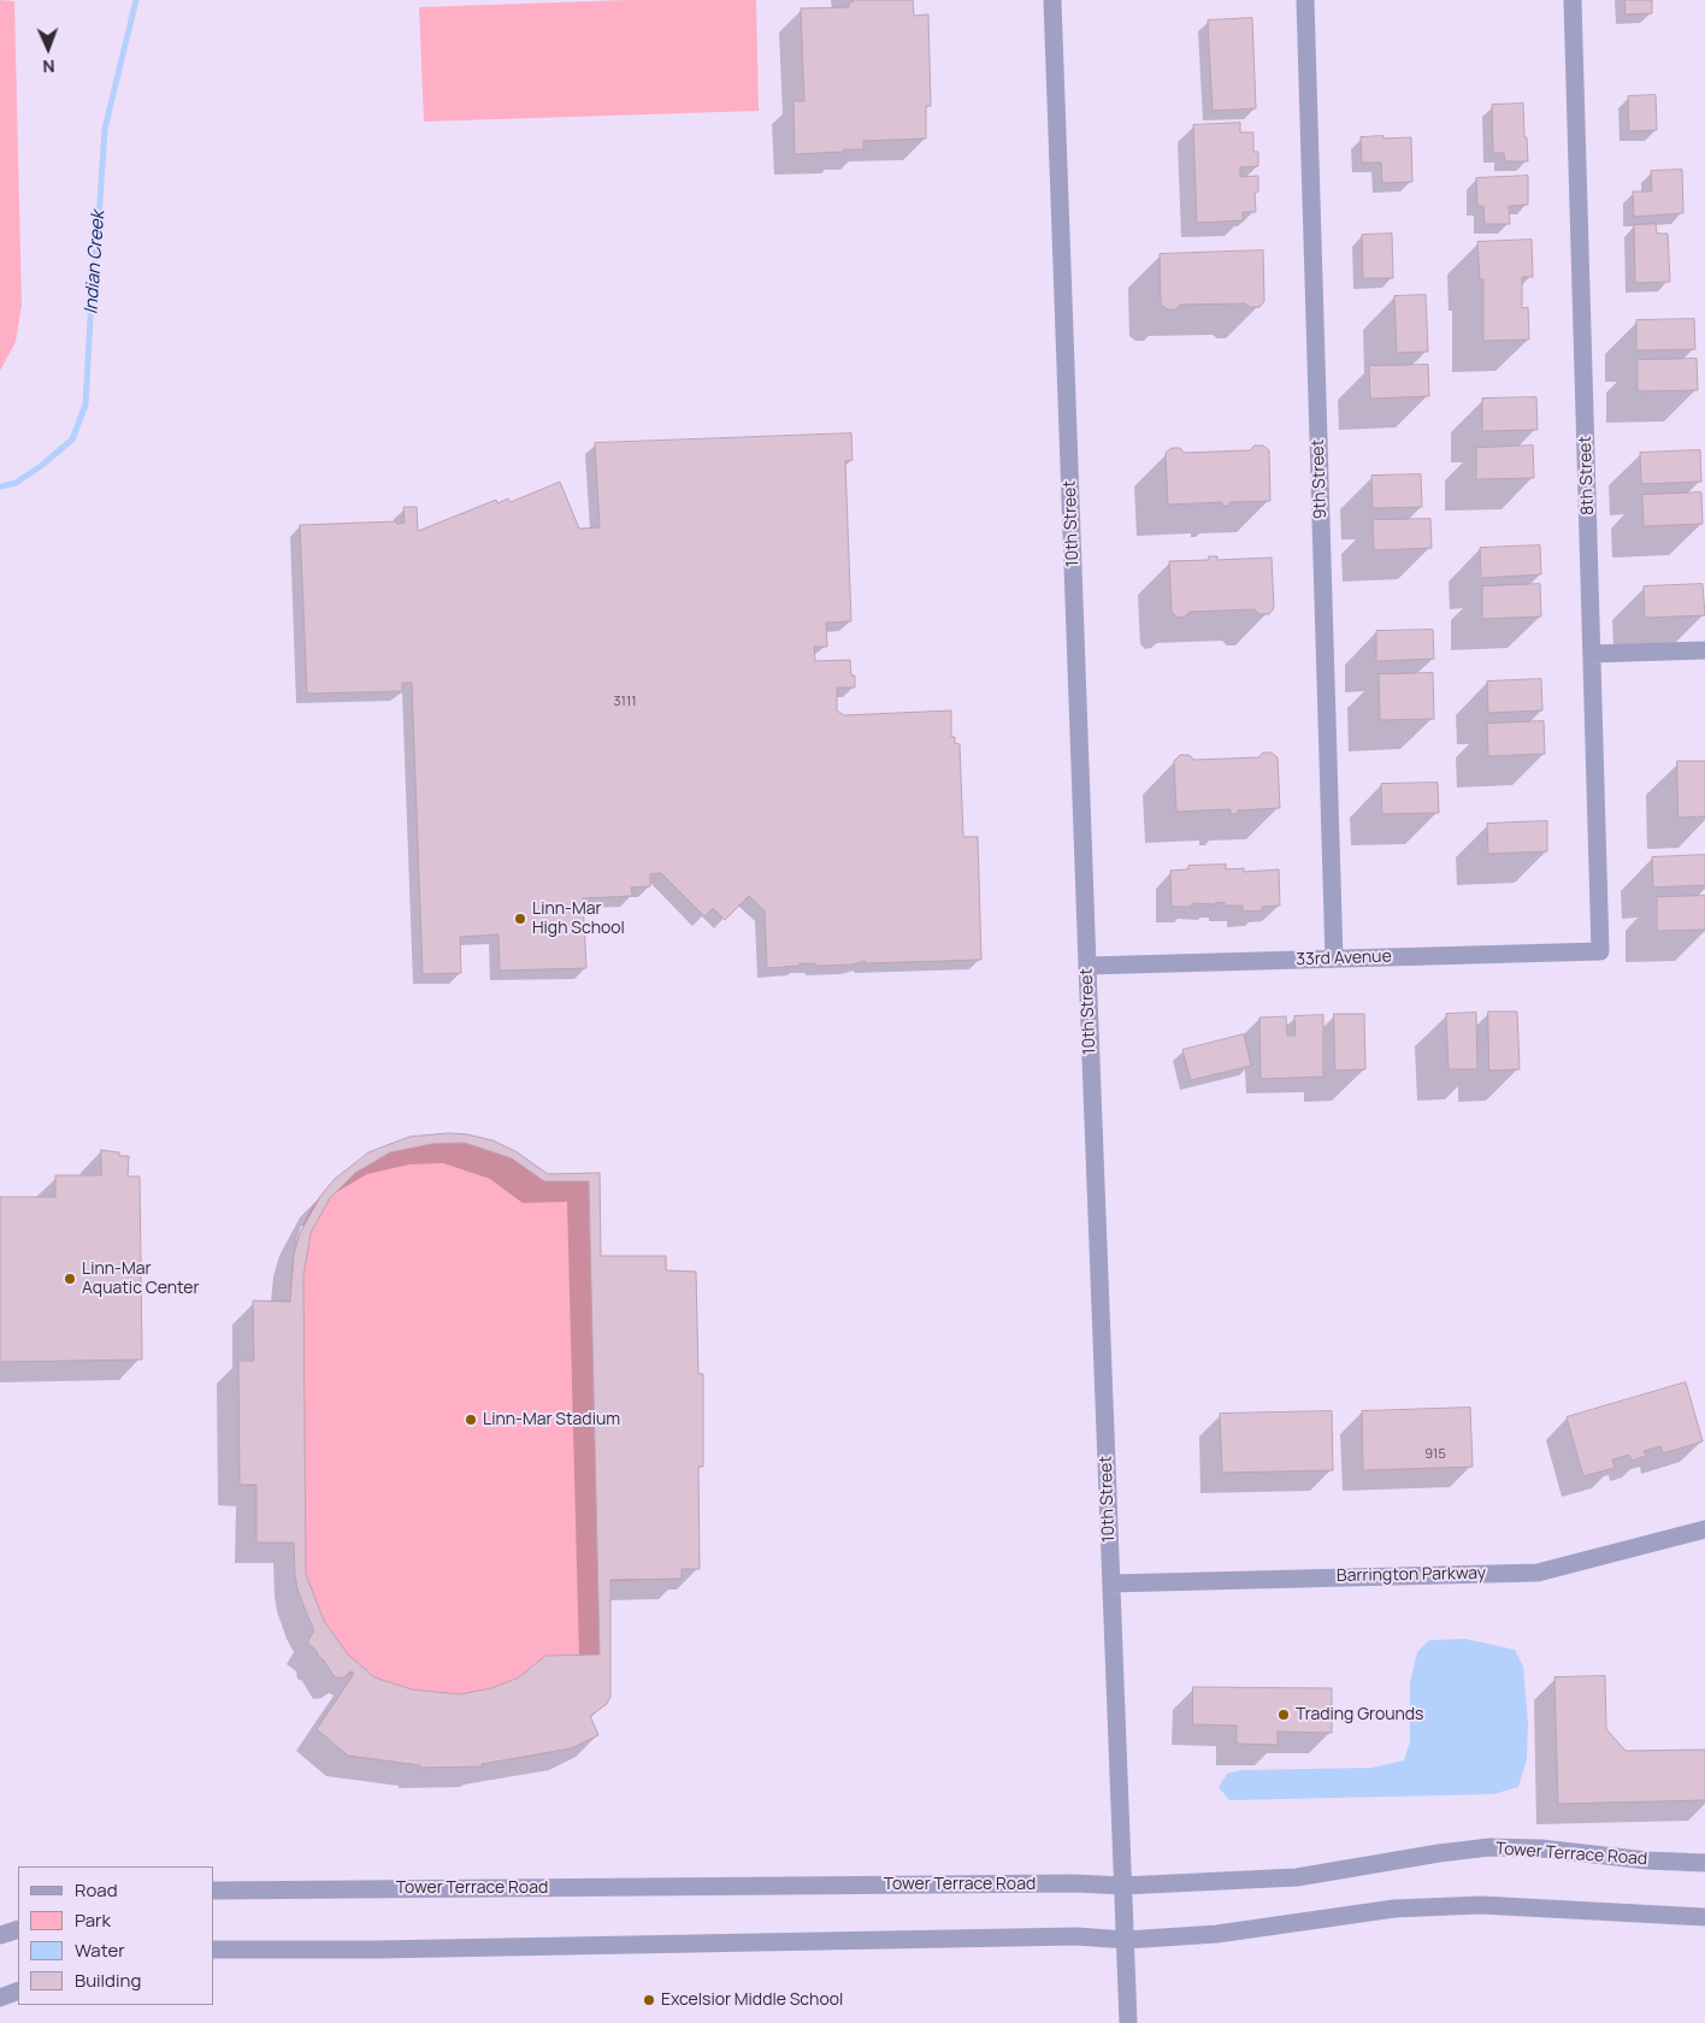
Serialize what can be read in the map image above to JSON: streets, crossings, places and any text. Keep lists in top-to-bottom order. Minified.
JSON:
{"streets":{"street":["8th Street","9th Street","10th Street","33rd Avenue","Barrington Parkway","Tower Terrace Road"]},"crossings":[["8th Street","33rd Avenue"],["9th Street","33rd Avenue"],["10th Street","33rd Avenue"],["10th Street","Barrington Parkway"],["10th Street","Tower Terrace Road"]],"water":["Indian Creek"],"places":["Linn-Mar High School","Linn-Mar Aquatic Center","Linn-Mar Stadium","Trading Grounds","Excelsior Middle School"],"house_numbers":["3111","915"],"legend":["Road","Park","Water","Building"],"north":"bottom"}
